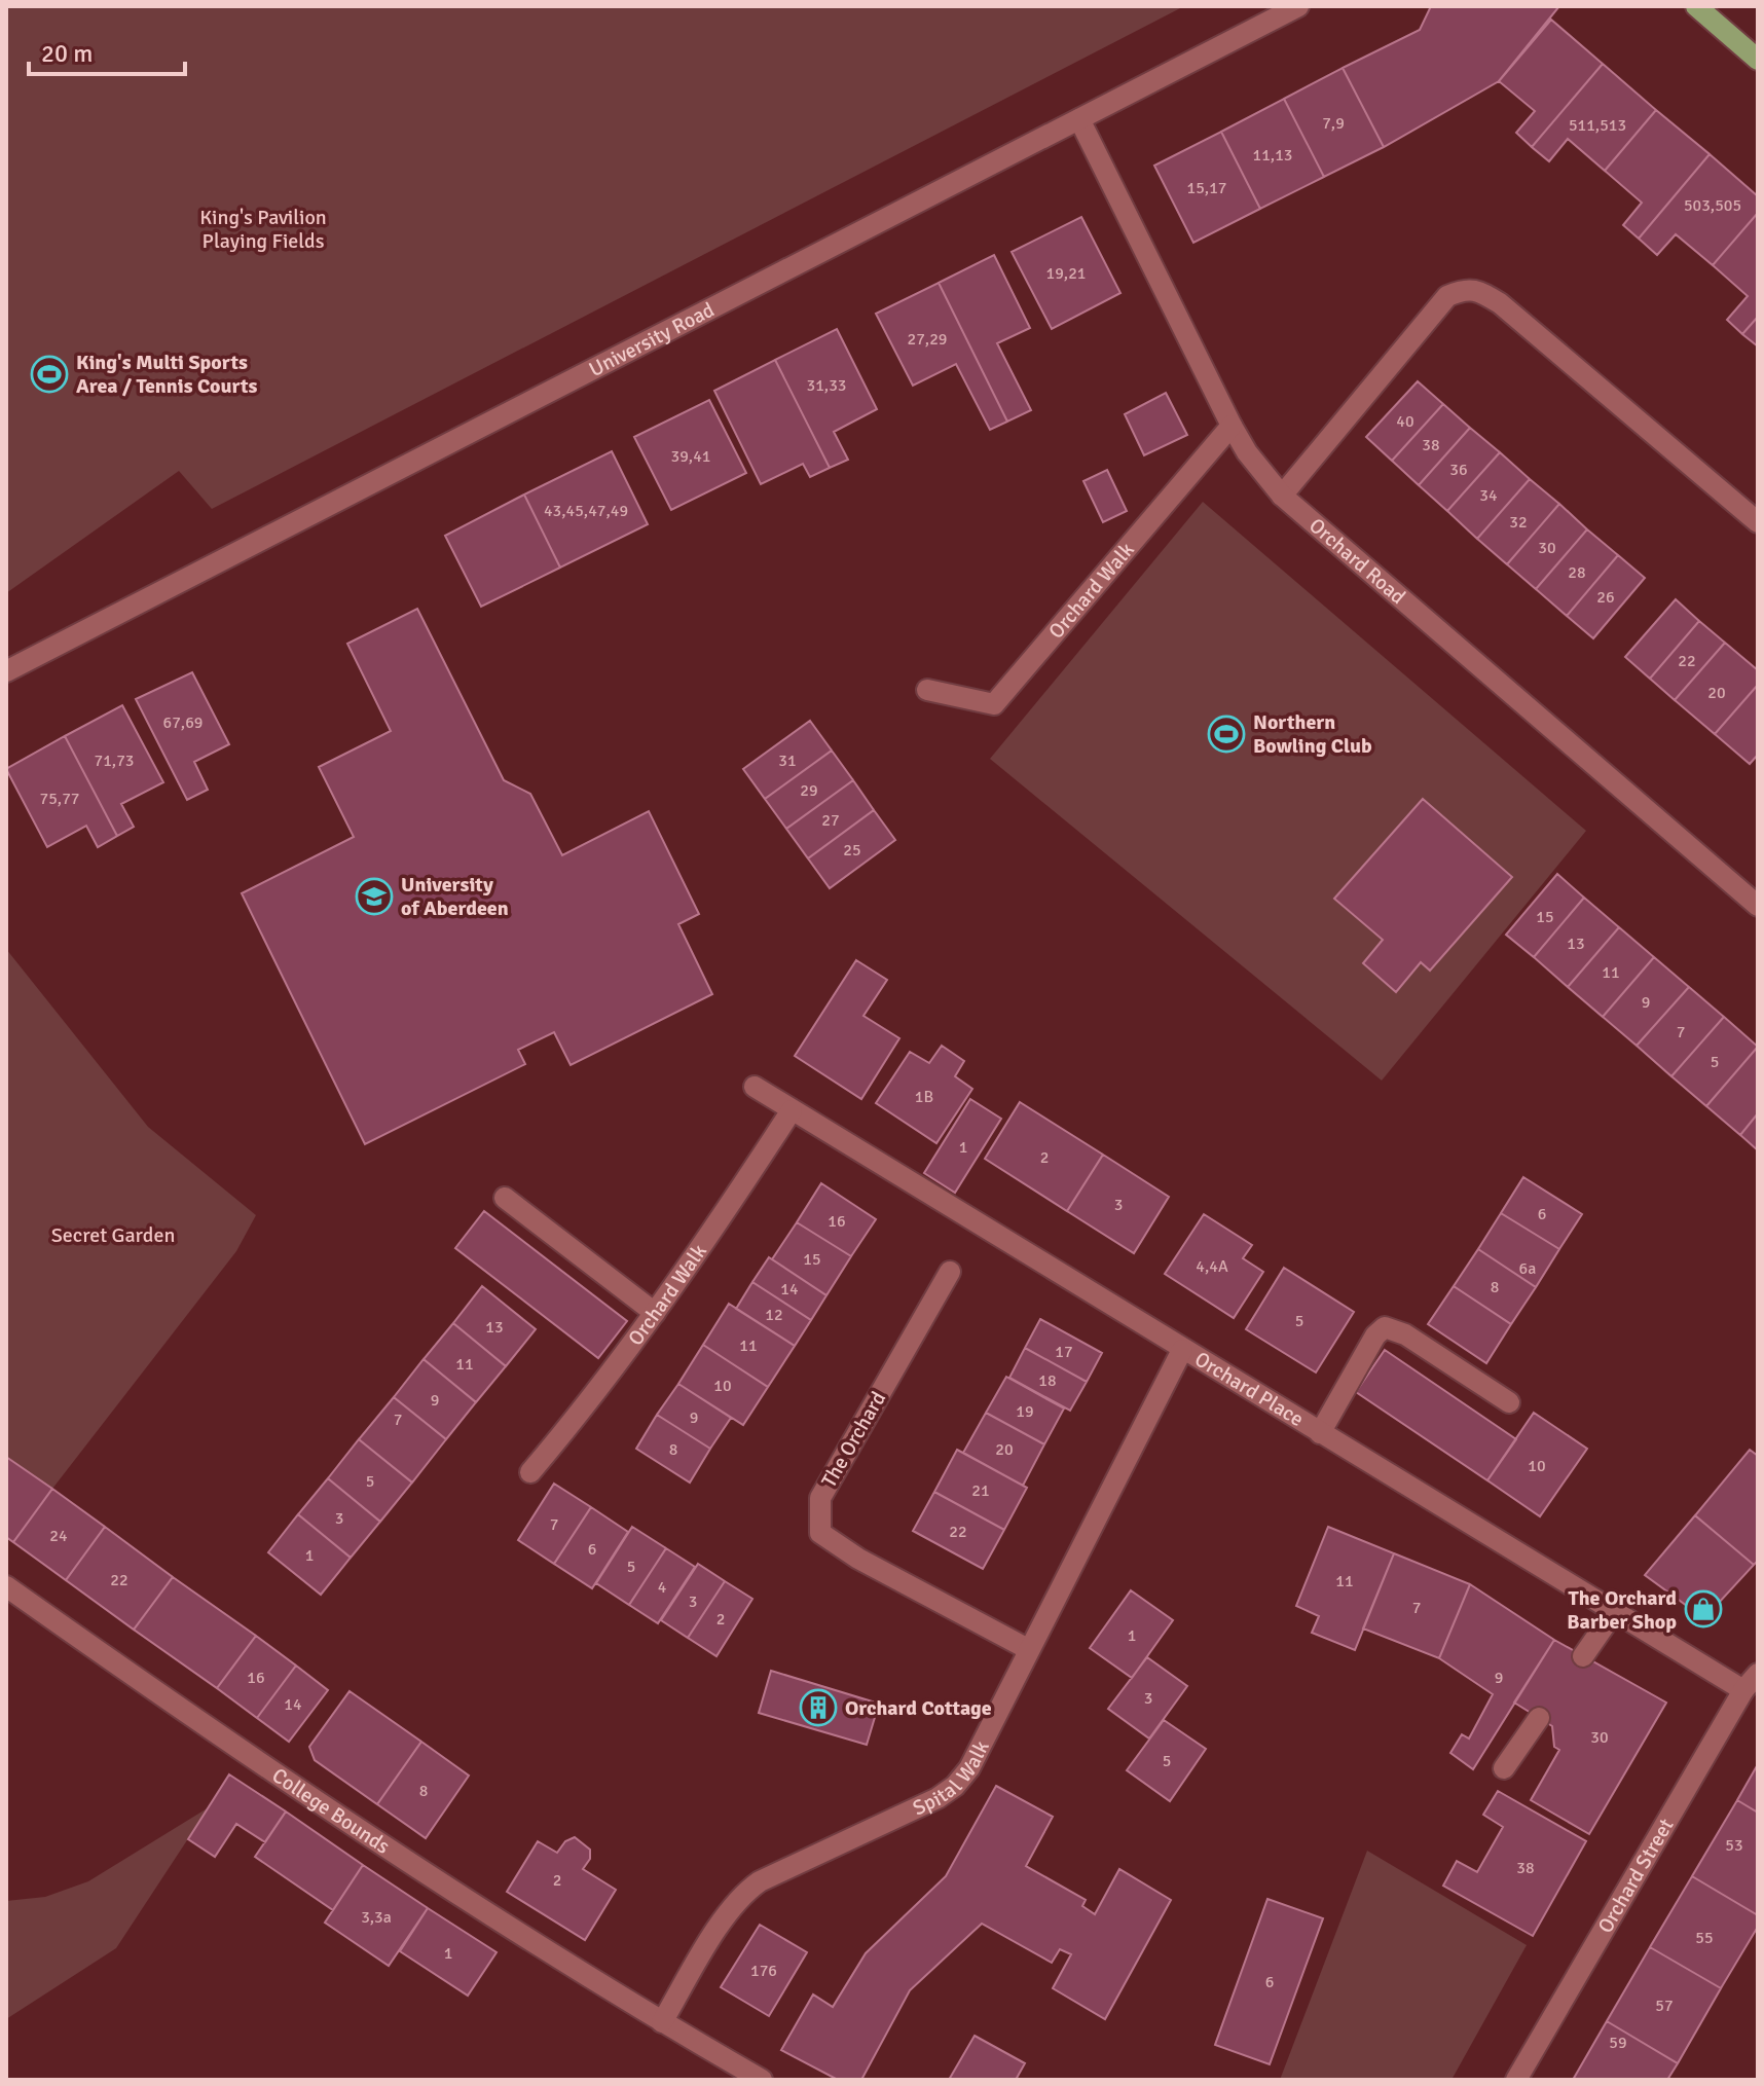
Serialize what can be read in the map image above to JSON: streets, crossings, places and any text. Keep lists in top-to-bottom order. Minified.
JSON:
{"streets":{"street":["University Road","Orchard Road","Orchard Walk","Orchard Place","The Orchard","Spital Walk","College Bounds","Orchard Street"]},"crossings":[["University Road","Orchard Road"],["Orchard Road","Orchard Walk"],["Orchard Walk","Orchard Place"],["Orchard Place","Spital Walk"],["Orchard Place","Orchard Street"],["The Orchard","Spital Walk"],["Spital Walk","College Bounds"]],"parks":["King's Pavilion Playing Fields","Secret Garden"],"places":{"sports":["King's Multi Sports Area / Tennis Courts","Northern Bowling Club"],"school or university":["University of Aberdeen"],"shop":["The Orchard Barber Shop"],"building":["Orchard Cottage"]},"house_numbers":["7,9","511,513","11,13","15,17","503,505","19,21","27,29","31,33","40","38","39,41","36","34","43,45,47,49","32","30","28","26","22","20","67,69","71,73","31","29","75,77","27","25","15","13","11","9","7","5","1B","1","2","3","6","16","15","4,4A","6a","8","14","12","5","13","11","17","11","18","10","9","19","9","7","8","20","10","5","21","3","7","22","24","6","1","5","22","11","4","3","7","2","1","16","9","3","14","30","5","8","53","38","2","3,3a","55","1","176","6","57","59"],"scale_bar":"20 m"}
